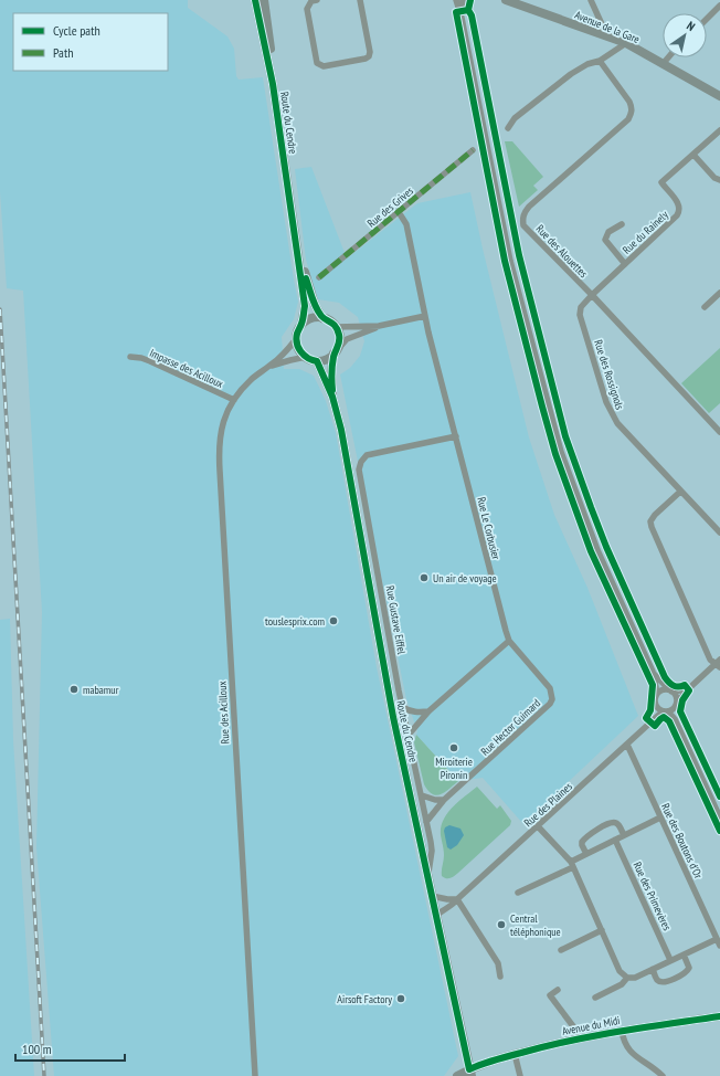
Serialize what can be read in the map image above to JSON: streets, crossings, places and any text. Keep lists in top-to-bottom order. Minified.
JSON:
{"streets":{"main road":["Avenue de la Gare","Route du Cendre","Avenue du Midi"],"street":["Rue des Grives","Rue du Rainely","Rue des Alouettes","Impasse des Acilloux","Rue des Rossignols","Rue Le Corbusier","Rue Gustave Eiffel","Rue des Acilloux","Rue Hector Guimard","Rue des Plaines","Rue des Boutons d'Or","Rue des Primevères"]},"crossings":[["Route du Cendre","Rue Gustave Eiffel"],["Route du Cendre","Rue des Acilloux"],["Route du Cendre","Rue des Plaines"],["Route du Cendre","Avenue du Midi"],["Rue des Grives","Rue Le Corbusier"],["Rue du Rainely","Rue des Alouettes"],["Rue du Rainely","Rue des Rossignols"],["Rue des Alouettes","Rue des Rossignols"],["Impasse des Acilloux","Rue des Acilloux"],["Rue Le Corbusier","Rue Gustave Eiffel"],["Rue Le Corbusier","Rue Hector Guimard"],["Rue des Plaines","Rue des Boutons d'Or"]],"places":["Un air de voyage","touslesprix.com","mabamur","Miroiterie Pironin","Central téléphonique","Airsoft Factory"],"legend":["Cycle path","Path"],"scale_bar":"100 m","north":"top right"}
